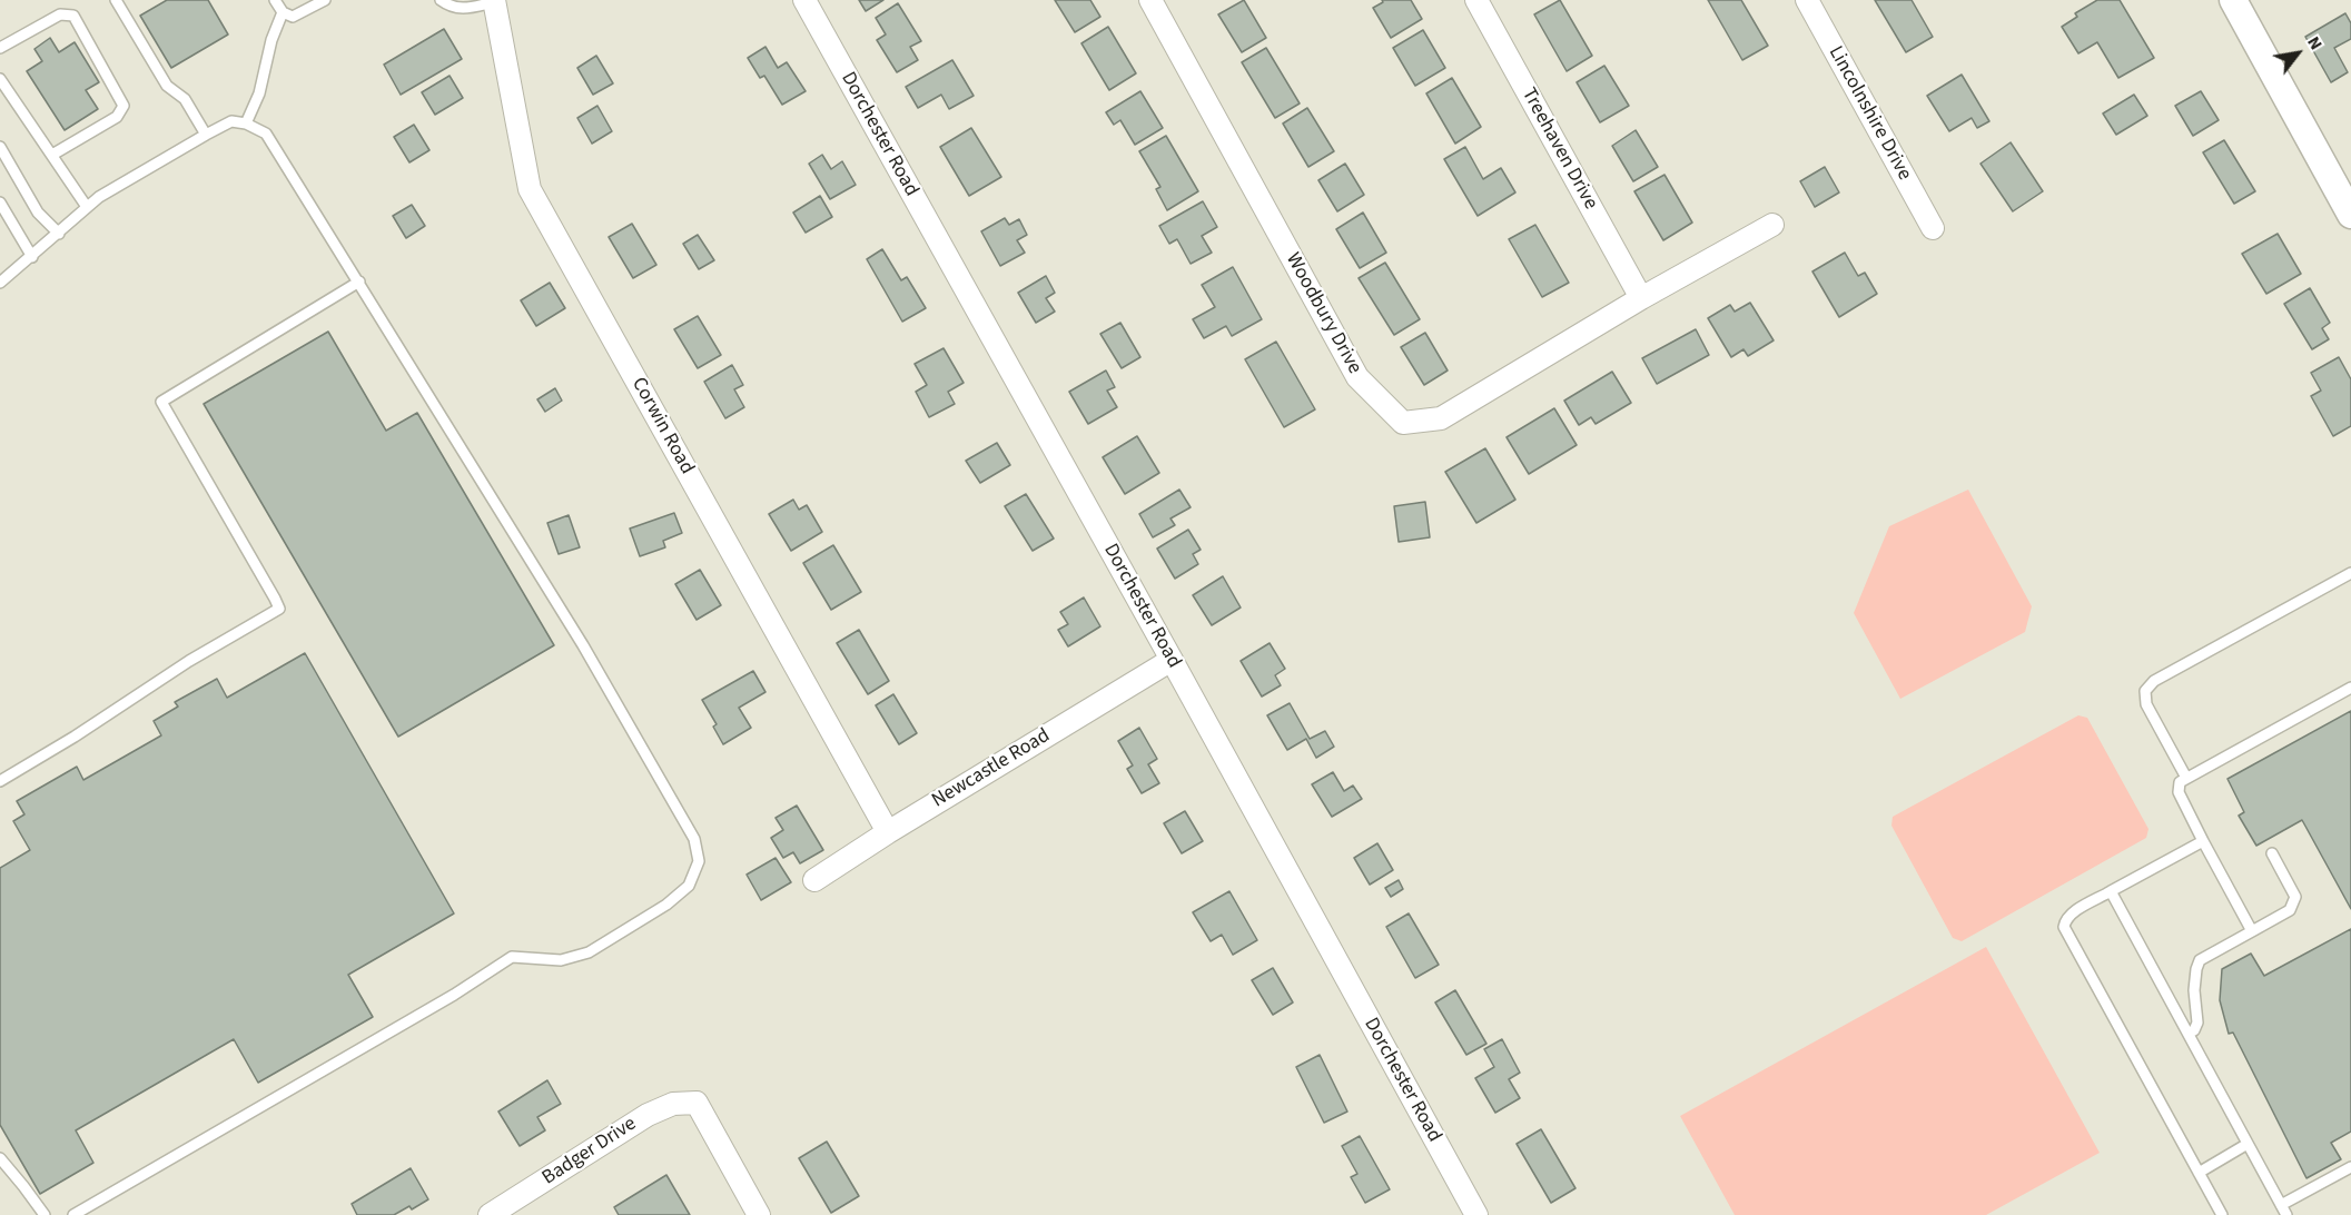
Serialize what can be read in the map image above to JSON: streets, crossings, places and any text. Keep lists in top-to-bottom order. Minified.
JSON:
{"streets":{"street":["Lincolnshire Drive","Dorchester Road","Treehaven Drive","Woodbury Drive","Corwin Road","Newcastle Road","Badger Drive"]},"crossings":[["Dorchester Road","Newcastle Road"],["Treehaven Drive","Woodbury Drive"],["Corwin Road","Newcastle Road"]],"north":"top right"}
